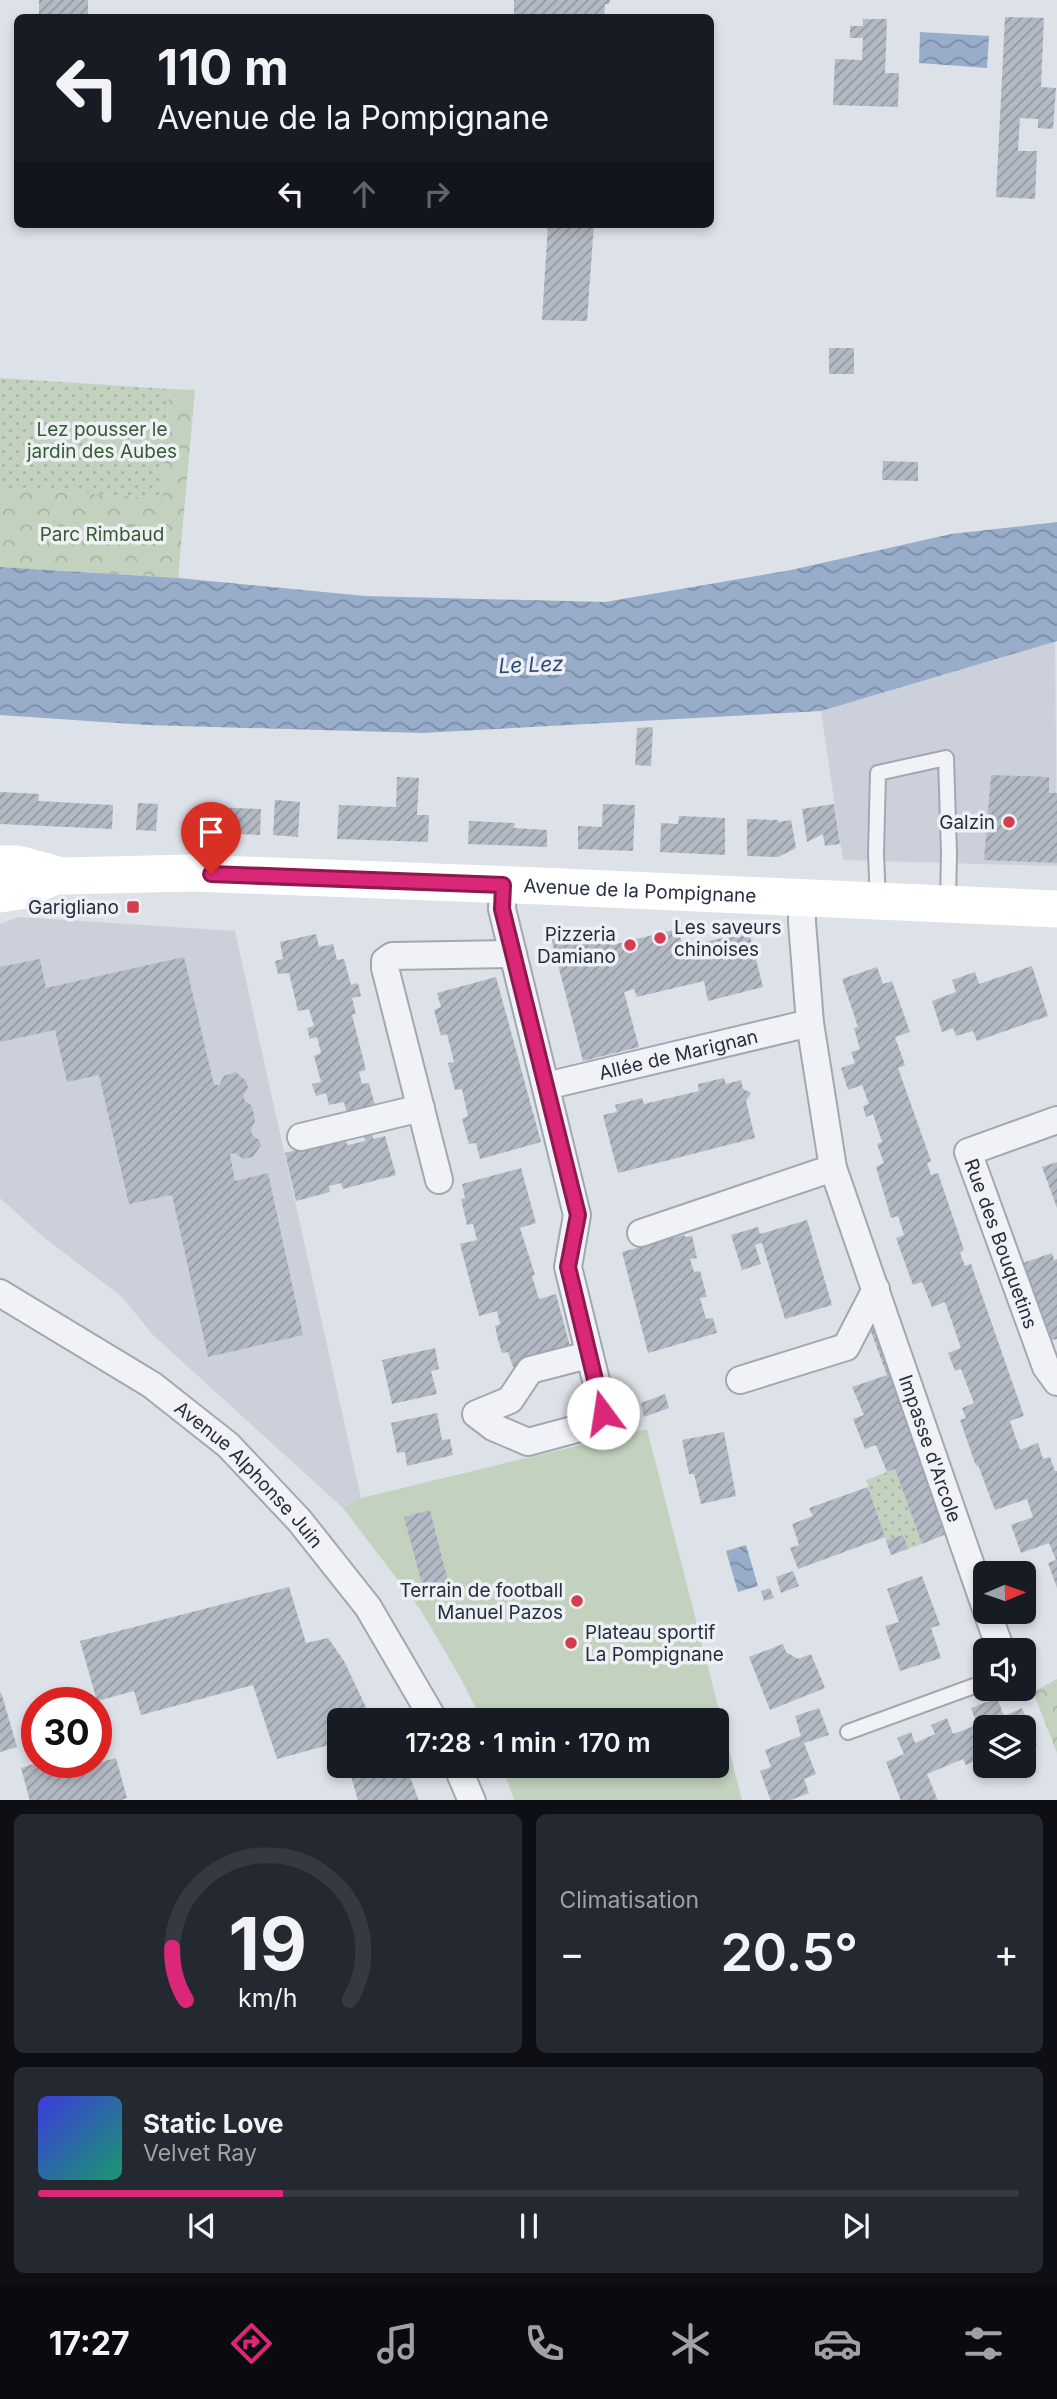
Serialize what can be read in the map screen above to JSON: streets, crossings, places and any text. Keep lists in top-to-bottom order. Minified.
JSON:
{"streets":{"main road":["Avenue de la Pompignane"],"street":["Allée de Marignan","Rue des Bouquetins","Impasse d'Arcole","Avenue Alphonse Juin"]},"crossings":[["Avenue de la Pompignane","Impasse d'Arcole"],["Allée de Marignan","Impasse d'Arcole"]],"water":["Le Lez"],"parks":["Lez pousser le jardin des Aubes","Parc Rimbaud"],"places":{"other":["Galzin","Les saveurs chinoises","Pizzeria Damiano","Terrain de football Manuel Pazos","Plateau sportif La Pompignane"],"transit":["Garigliano"]},"north":"right","page":{"turn":["110 m","Avenue de la Pompignane"],"limit":"30","trip":"17:28 · 1 min · 170 m","tile":"Climatisation","heat":["−","20.5°","+"],"song":["Static Love","Velvet Ray"],"tabs":"17:27","gauge":["19","km/h"]}}
